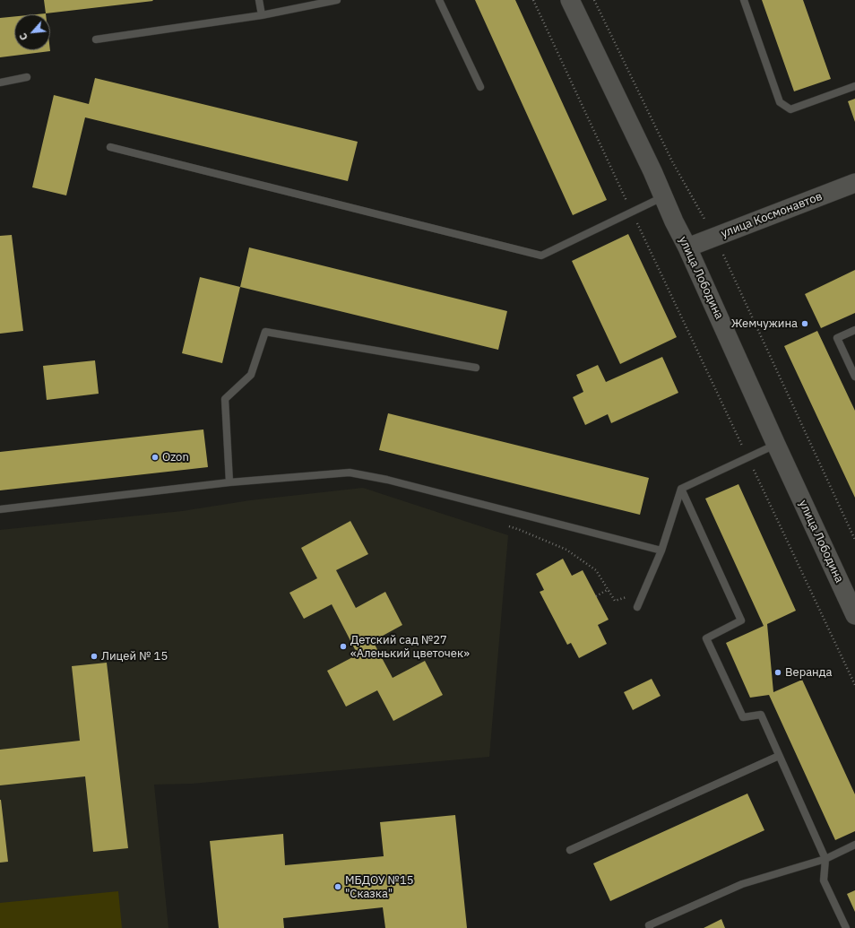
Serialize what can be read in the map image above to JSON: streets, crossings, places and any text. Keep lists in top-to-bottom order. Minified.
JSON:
{"streets":{"street":["улица Космонавтов","улица Лободина"]},"crossings":[["улица Космонавтов","улица Лободина"]],"places":["Жемчужина","Ozon","Детский сад №27 «Аленький цветочек»","Лицей № 15","Веранда","МБДОУ №15 \"Сказка\""],"north":"bottom left"}
